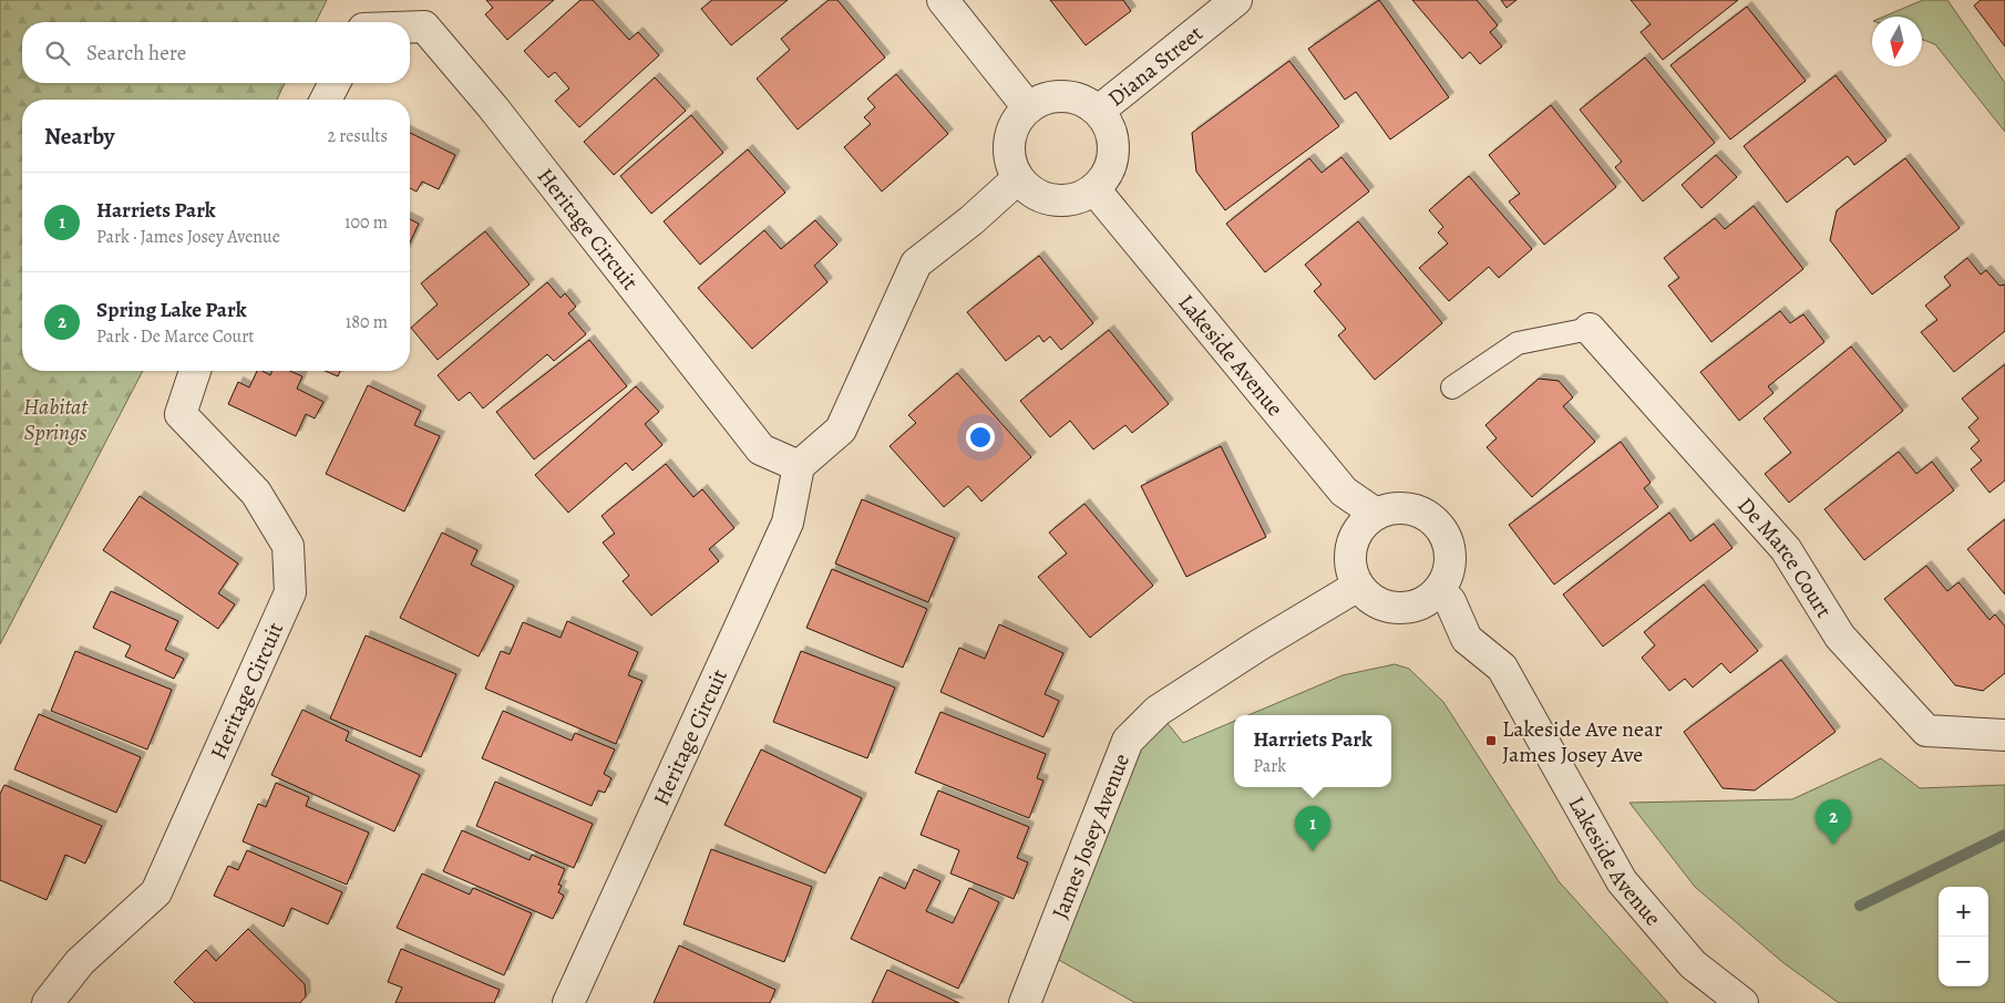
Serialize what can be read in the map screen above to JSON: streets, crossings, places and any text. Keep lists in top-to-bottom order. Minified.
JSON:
{"streets":{"street":["Diana Street","Heritage Circuit","Lakeside Avenue","De Marce Court","James Josey Avenue"]},"crossings":[["Diana Street","Lakeside Avenue"],["Lakeside Avenue","James Josey Avenue"]],"parks":["Habitat Springs"],"places":{"transit":["Lakeside Ave near James Josey Ave"]},"north":"bottom","page":{"search":"Search here","heading":["Nearby","2 results"],"list":[{"mark":"1","name":"Harriets Park","note":"Park · James Josey Avenue","value":"100 m"},{"mark":"2","name":"Spring Lake Park","note":"Park · De Marce Court","value":"180 m"}],"popup":["Harriets Park","Park"],"pins":["2","1"],"map_buttons":["+","−"]}}
